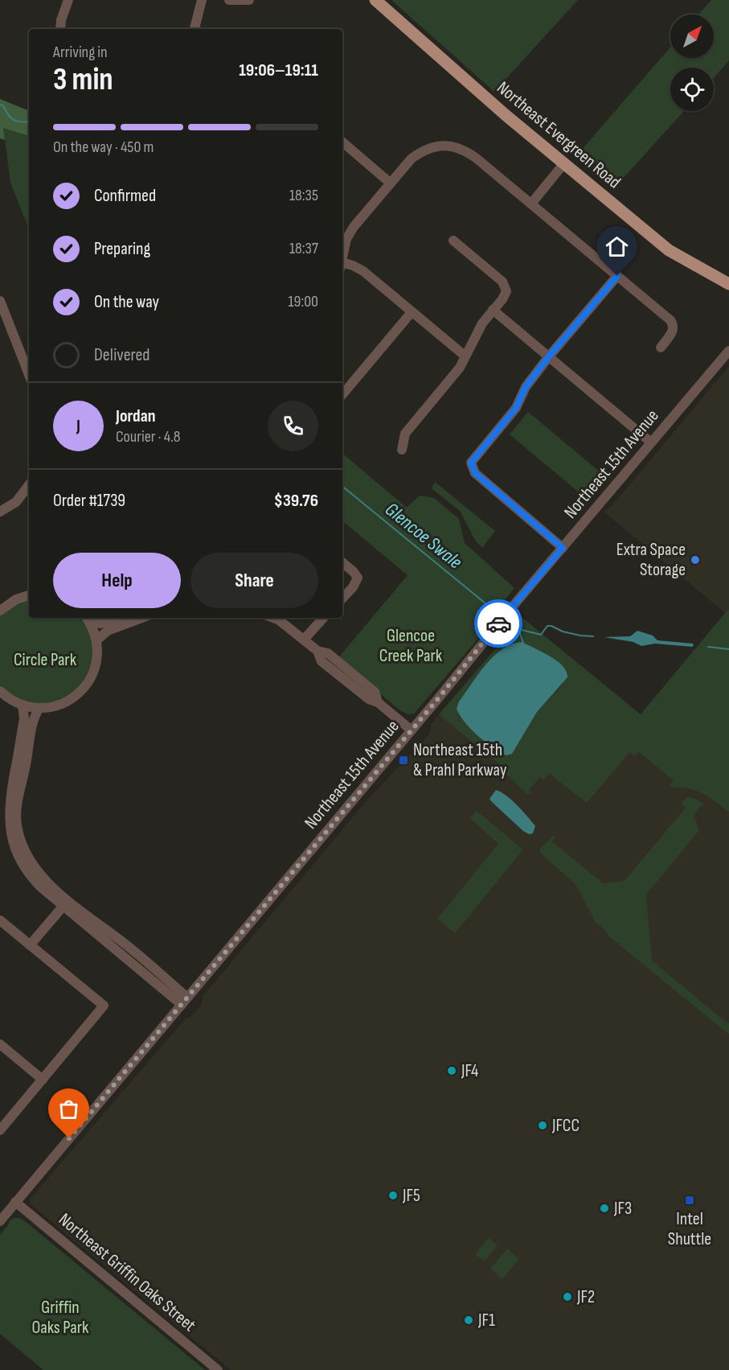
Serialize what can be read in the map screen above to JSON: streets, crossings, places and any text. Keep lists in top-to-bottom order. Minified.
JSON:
{"streets":{"main road":["Northeast Evergreen Road"],"street":["Northeast 15th Avenue","Northeast Griffin Oaks Street"]},"crossings":[["Northeast 15th Avenue","Northeast Griffin Oaks Street"]],"water":["Glencoe Swale"],"parks":["Glencoe Creek Park","Circle Park","Griffin Oaks Park"],"places":{"other":["Extra Space Storage","JF4","JFCC","JF5","JF3","JF2","JF1"],"transit":["Northeast 15th & Prahl Parkway","Intel Shuttle"]},"north":"top right","page":{"heading":["3 min","Arriving in","19:06–19:11"],"panel":["Jordan","Courier · 4.8","Order #1739","$39.76"],"bar":"On the way · 450 m","list":[["Confirmed","18:35"],["Preparing","18:37"],["On the way","19:00"],"Delivered"],"round":"J","buttons":["Help","Share"]}}
